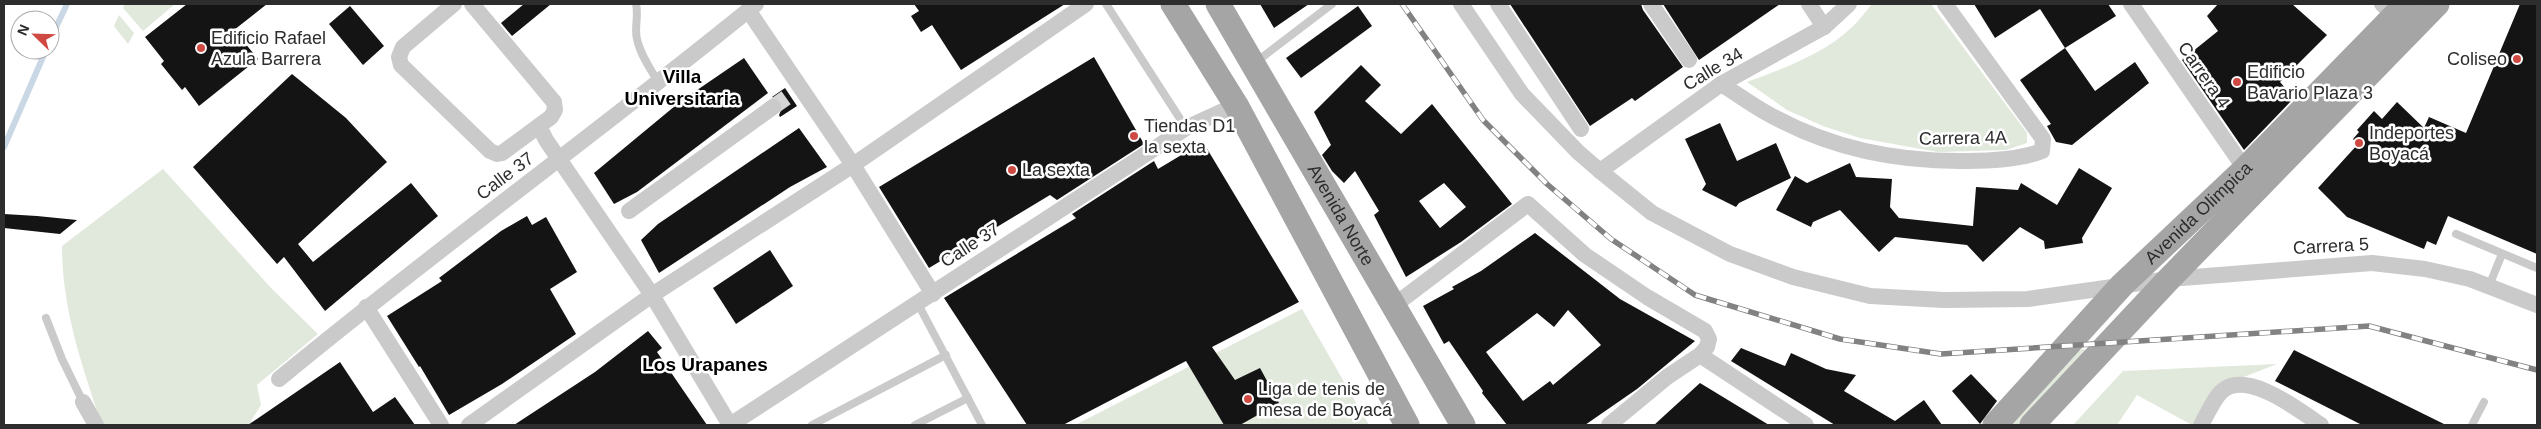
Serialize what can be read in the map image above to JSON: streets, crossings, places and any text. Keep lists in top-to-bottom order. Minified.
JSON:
{"streets":{"main road":["Avenida Olimpica","Avenida Norte"],"street":["Calle 34","Carrera 4","Carrera 4A","Calle 37","Carrera 5"]},"crossings":[["Calle 34","Carrera 4A"],["Calle 34","Carrera 5"],["Carrera 4","Avenida Olimpica"],["Avenida Olimpica","Carrera 5"]],"districts":["Villa Universitaria","Los Urapanes"],"places":["Edificio Rafael Azula Barrera","Coliseo","Edificio Bavario Plaza 3","Tiendas D1 la sexta","Indeportes Boyacá","La sexta","Liga de tenis de mesa de Boyacá"],"north":"top left"}
